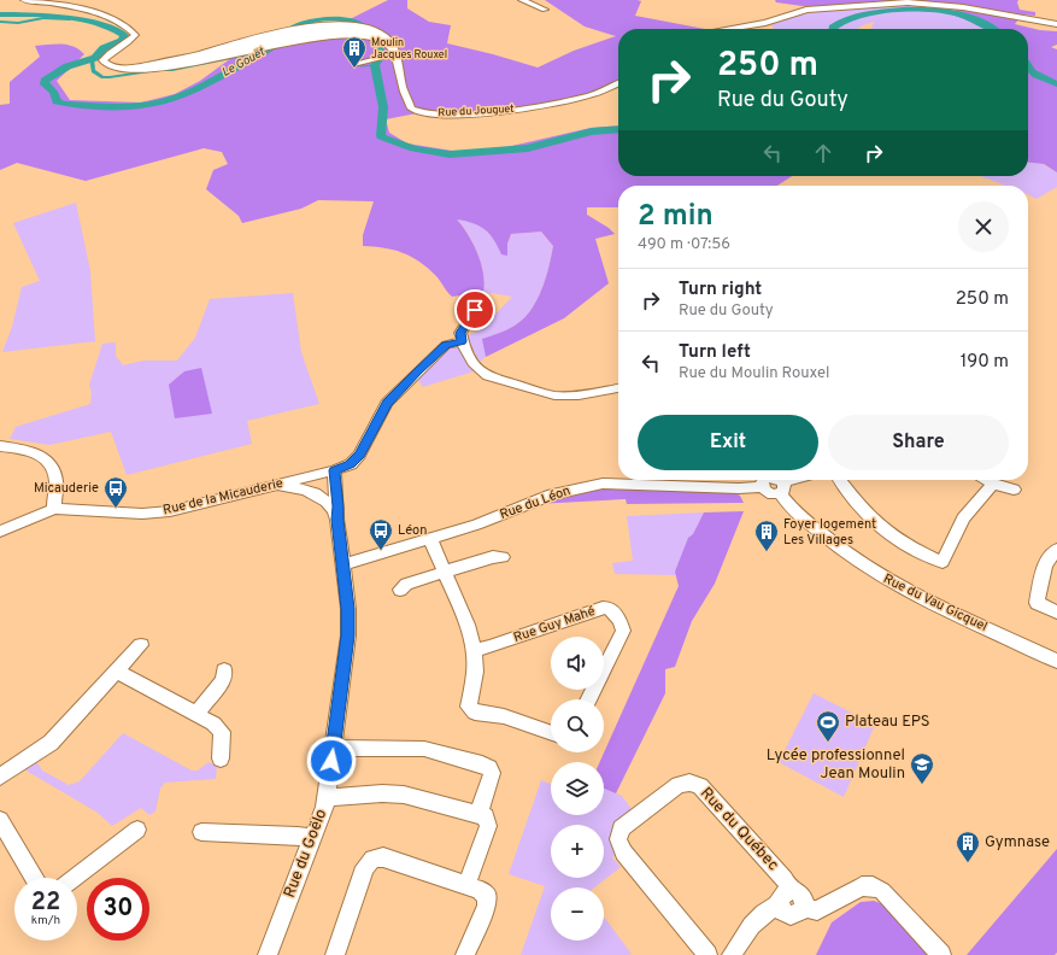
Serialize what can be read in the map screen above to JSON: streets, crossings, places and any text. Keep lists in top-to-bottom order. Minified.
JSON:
{"streets":{"street":["Rue du Jouguet","Rue de la Micauderie","Rue du Léon","Rue du Vau Gicquel","Rue Guy Mahé","Rue du Québec","Rue du Goëlo"]},"crossings":[["Rue de la Micauderie","Rue du Goëlo"],["Rue du Léon","Rue du Vau Gicquel"],["Rue du Léon","Rue du Goëlo"]],"water":["Le Gouët"],"places":{"building":["Moulin Jacques Rouxel","Foyer logement Les Villages","Gymnase"],"bus stop":["Micauderie","Léon"],"sports":["Plateau EPS"],"school or university":["Lycée professionnel Jean Moulin"]},"page":{"turn":["250 m","Rue du Gouty"],"heading":["2 min","490 m · 07:56"],"list":[{"name":"Turn right","note":"Rue du Gouty","value":"250 m"},{"name":"Turn left","note":"Rue du Moulin Rouxel","value":"190 m"}],"buttons":["Exit","Share"],"map_buttons":["+","−"],"speed":"22 km/h","limit":"30"}}
